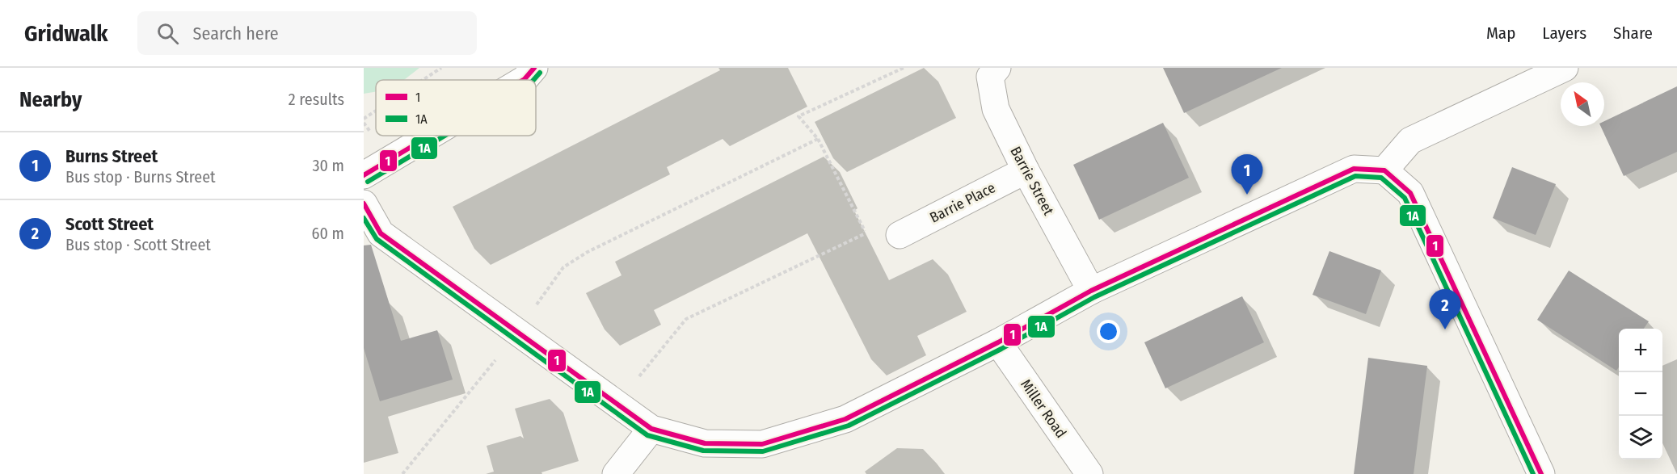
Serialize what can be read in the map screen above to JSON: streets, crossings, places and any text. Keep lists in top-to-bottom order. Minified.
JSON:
{"streets":{"street":["Barrie Street","Barrie Place","Miller Road"]},"crossings":[["Barrie Street","Barrie Place"]],"lines":["transit line 1","transit line 1A"],"legend":["1","1A"],"north":"top left","page":{"header":"Gridwalk","search":"Search here","nav":["Map","Layers","Share"],"heading":["Nearby","2 results"],"list":[{"mark":"1","name":"Burns Street","note":"Bus stop · Burns Street","value":"30 m"},{"mark":"2","name":"Scott Street","note":"Bus stop · Scott Street","value":"60 m"}],"pins":["1","2"],"map_buttons":["+","−"]}}
